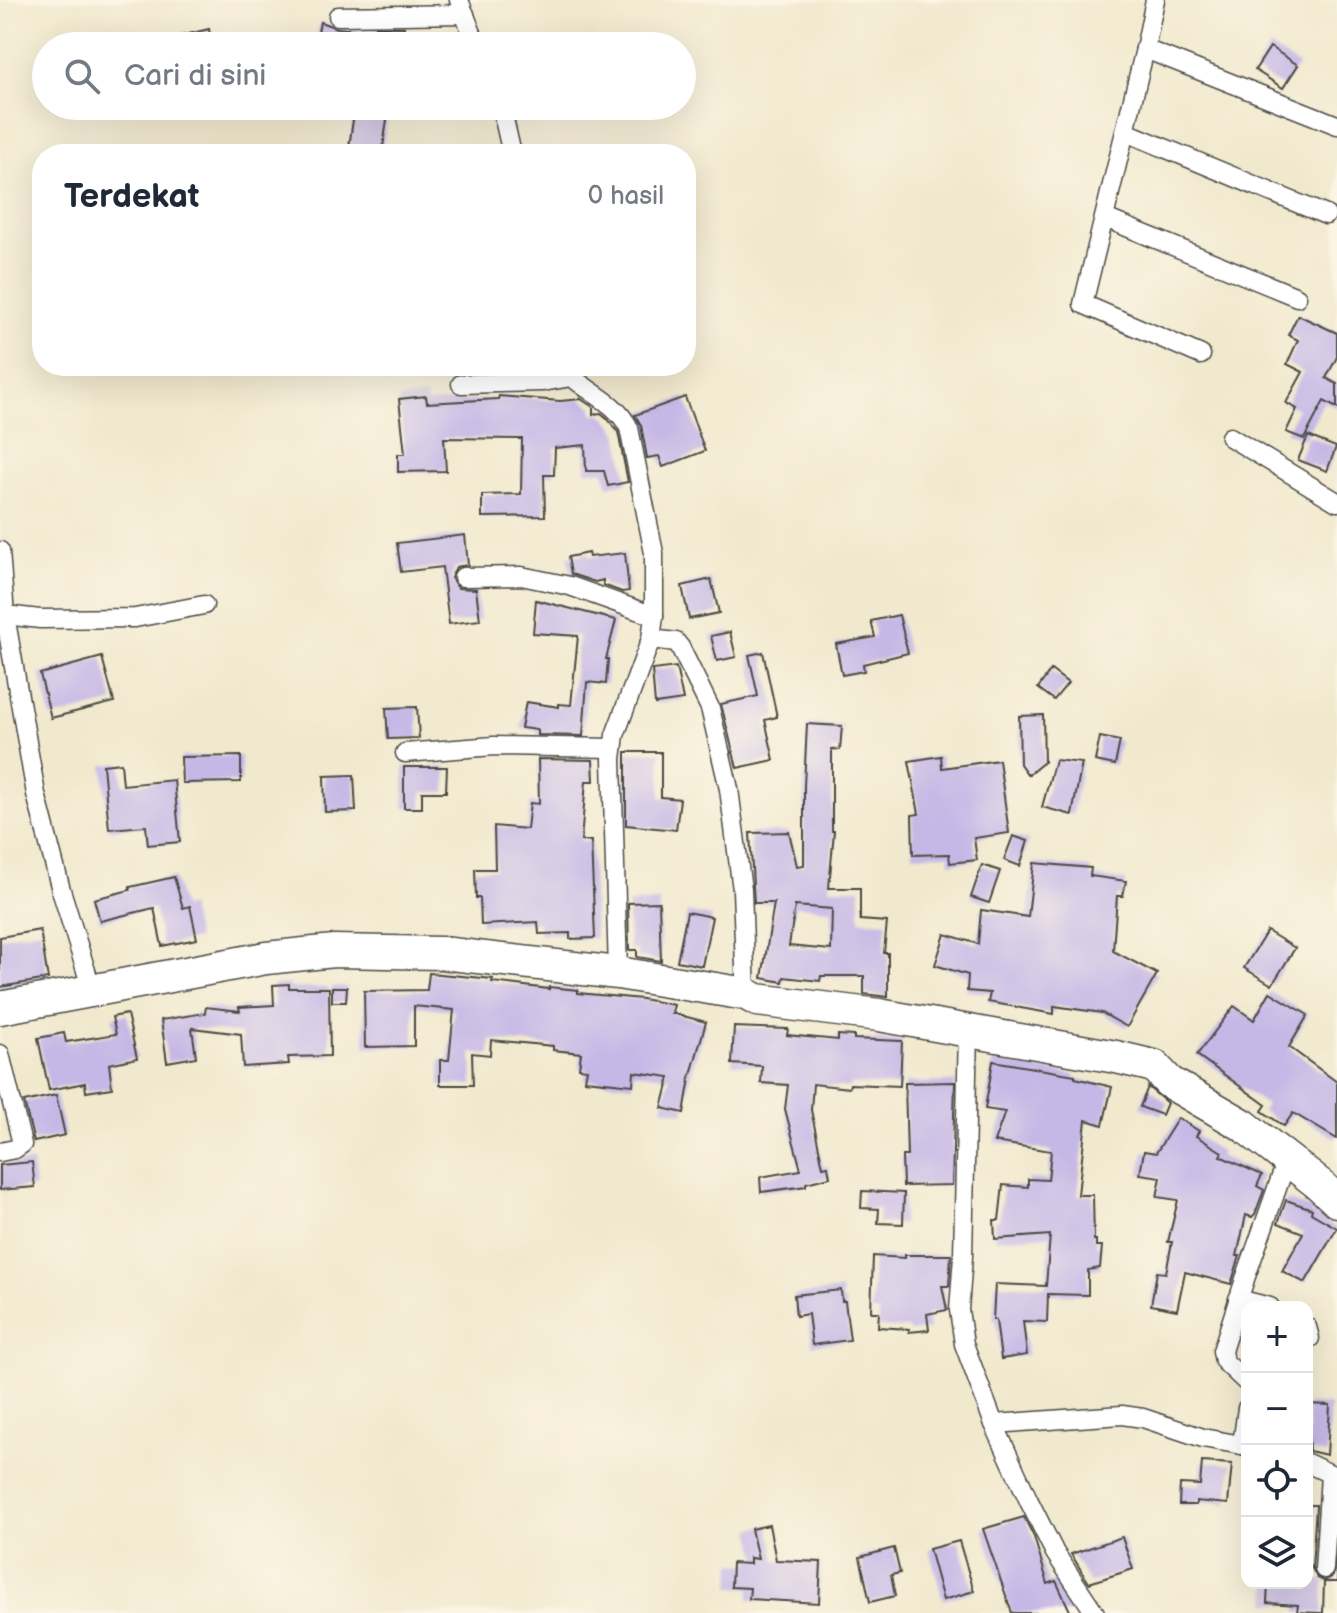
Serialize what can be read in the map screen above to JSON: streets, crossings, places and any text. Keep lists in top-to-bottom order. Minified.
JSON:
{"page":{"search":"Cari di sini","heading":["Terdekat","0 hasil"],"map_buttons":["+","−"]}}
